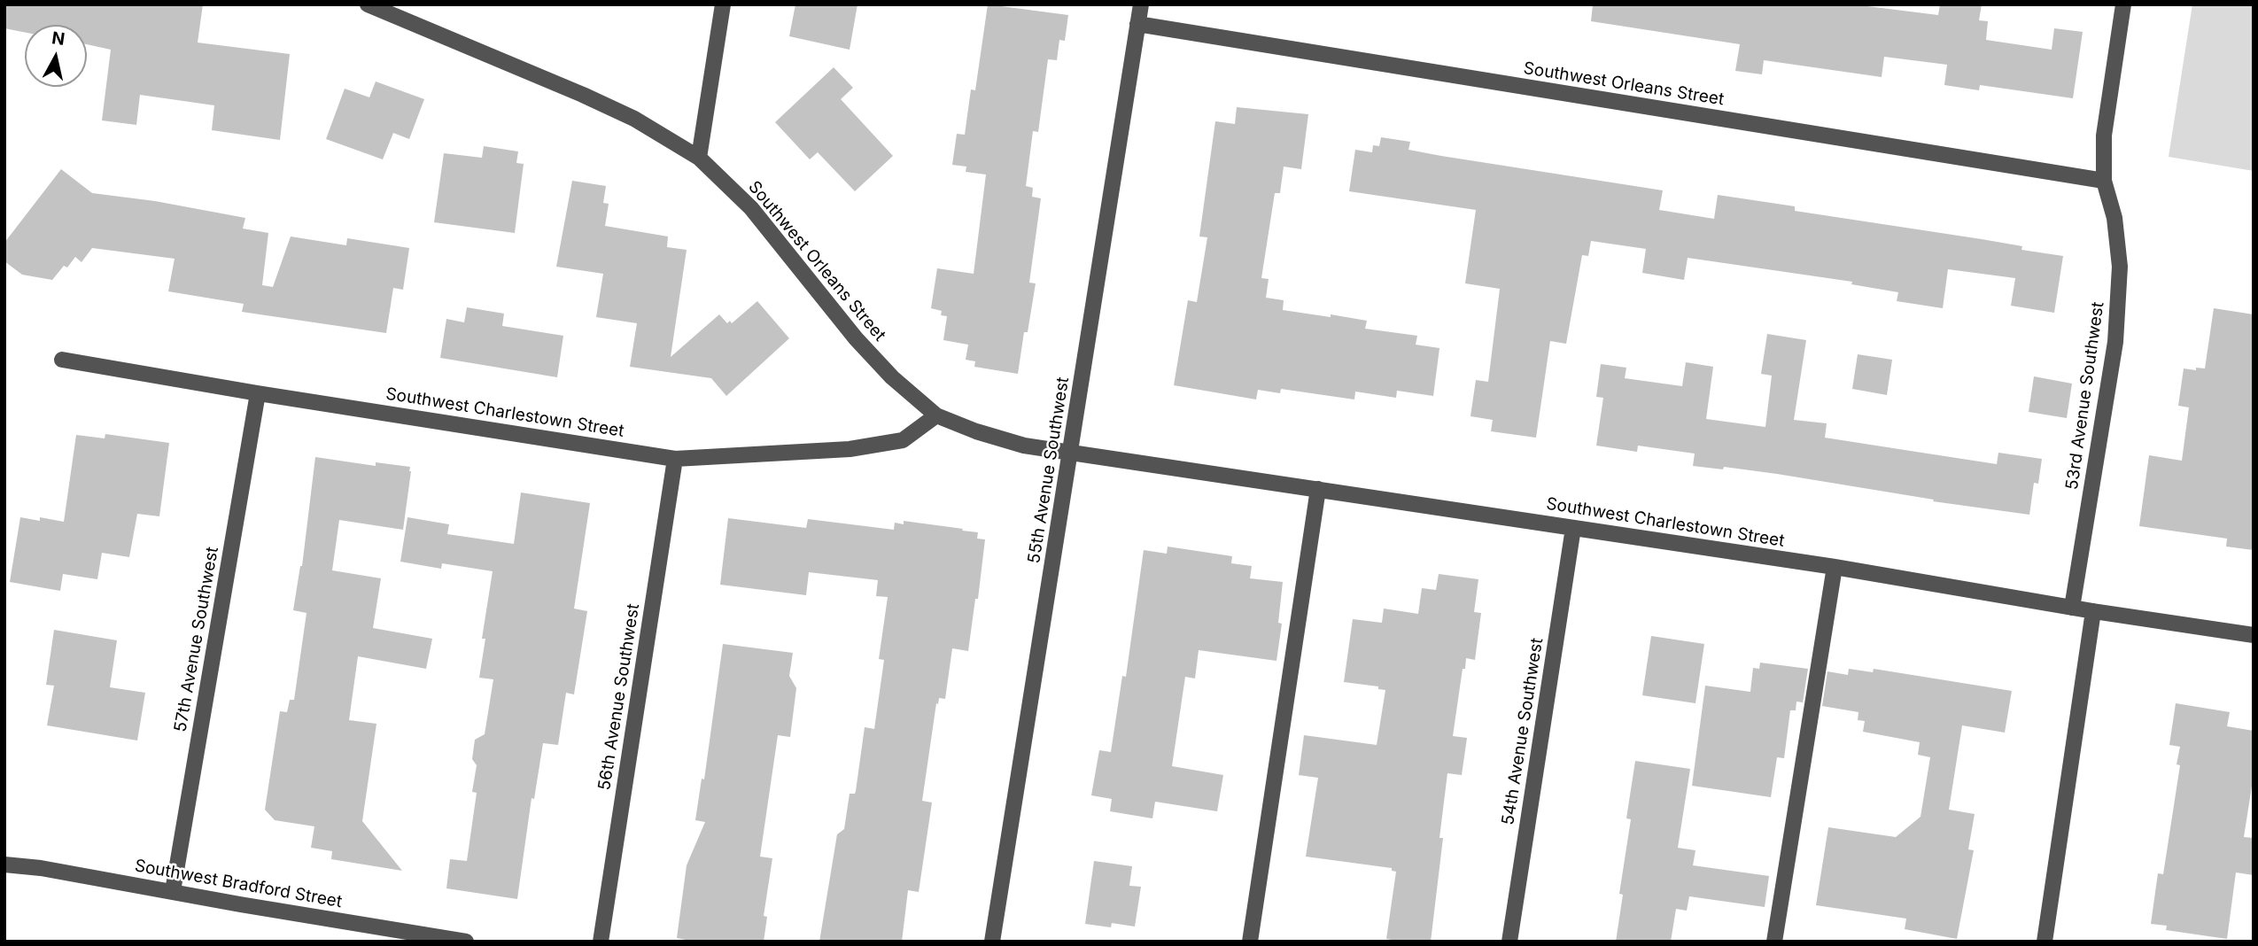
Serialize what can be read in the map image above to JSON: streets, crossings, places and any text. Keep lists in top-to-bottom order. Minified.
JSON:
{"streets":{"street":["Southwest Orleans Street","53rd Avenue Southwest","Southwest Charlestown Street","55th Avenue Southwest","57th Avenue Southwest","56th Avenue Southwest","54th Avenue Southwest","Southwest Bradford Street"]},"crossings":[["Southwest Orleans Street","53rd Avenue Southwest"],["Southwest Orleans Street","Southwest Charlestown Street"],["Southwest Orleans Street","55th Avenue Southwest"],["53rd Avenue Southwest","Southwest Charlestown Street"],["Southwest Charlestown Street","55th Avenue Southwest"],["Southwest Charlestown Street","57th Avenue Southwest"],["Southwest Charlestown Street","56th Avenue Southwest"],["Southwest Charlestown Street","54th Avenue Southwest"],["57th Avenue Southwest","Southwest Bradford Street"]],"north":"top"}
